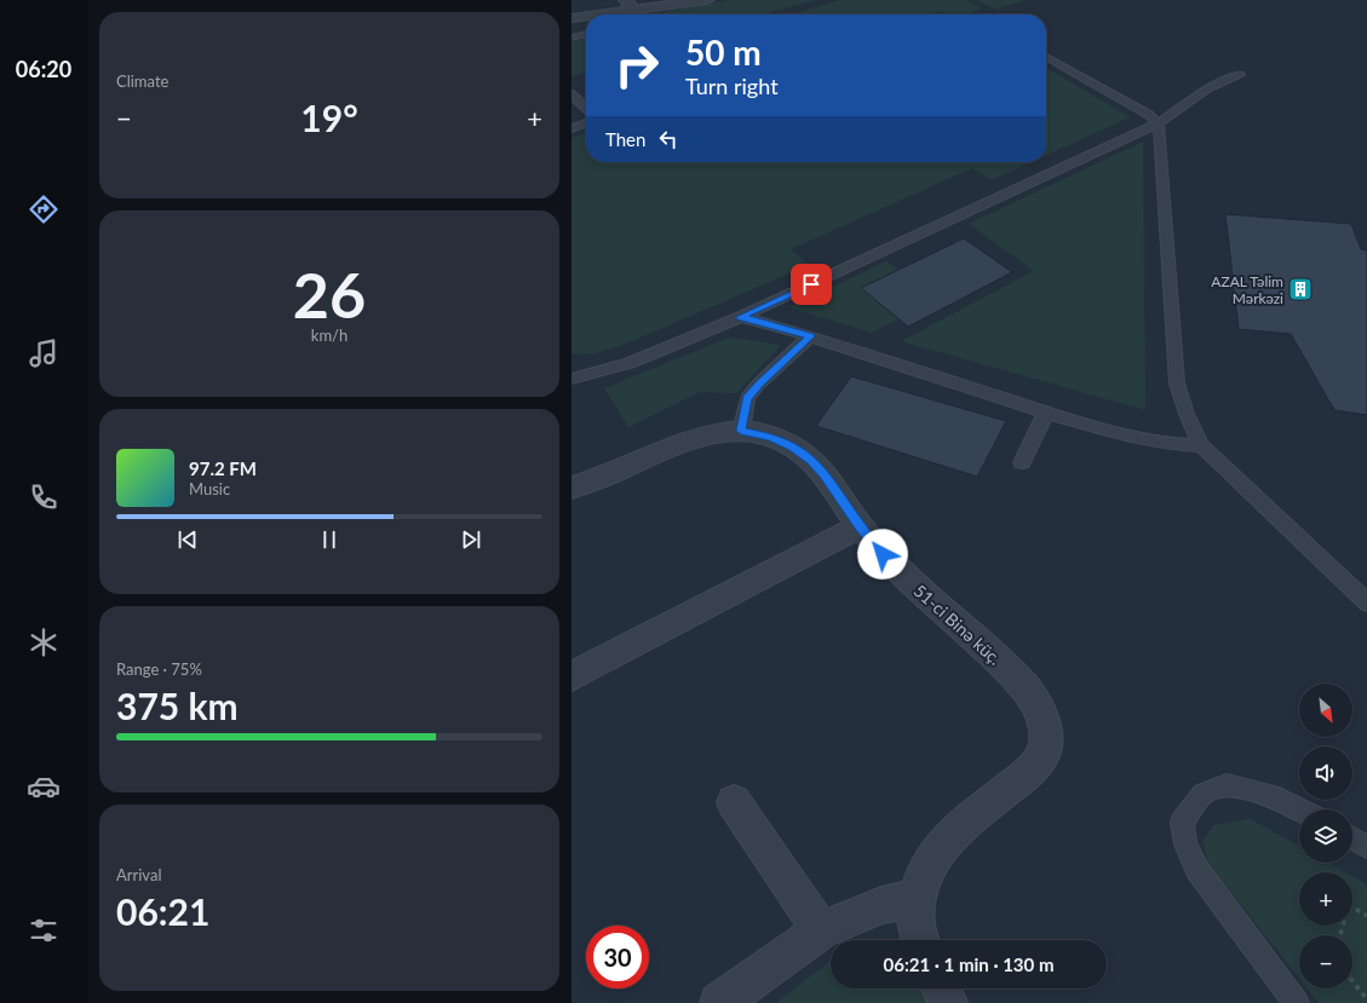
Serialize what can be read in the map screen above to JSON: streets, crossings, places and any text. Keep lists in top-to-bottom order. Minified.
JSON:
{"streets":{"street":["51-ci Binə küç."]},"places":{"building":["AZAL Təlim Mərkəzi"]},"north":"bottom right","page":{"tabs":"06:20","tile":["Climate",["26","km/h"],["Range · 75%","375 km"],["Arrival","06:21"]],"turn":["50 m","Turn right"],"heat":["−","19°","+"],"then":"Then","song":["97.2 FM","Music"],"map_buttons":["+","−"],"limit":"30","trip":"06:21 · 1 min · 130 m"}}
